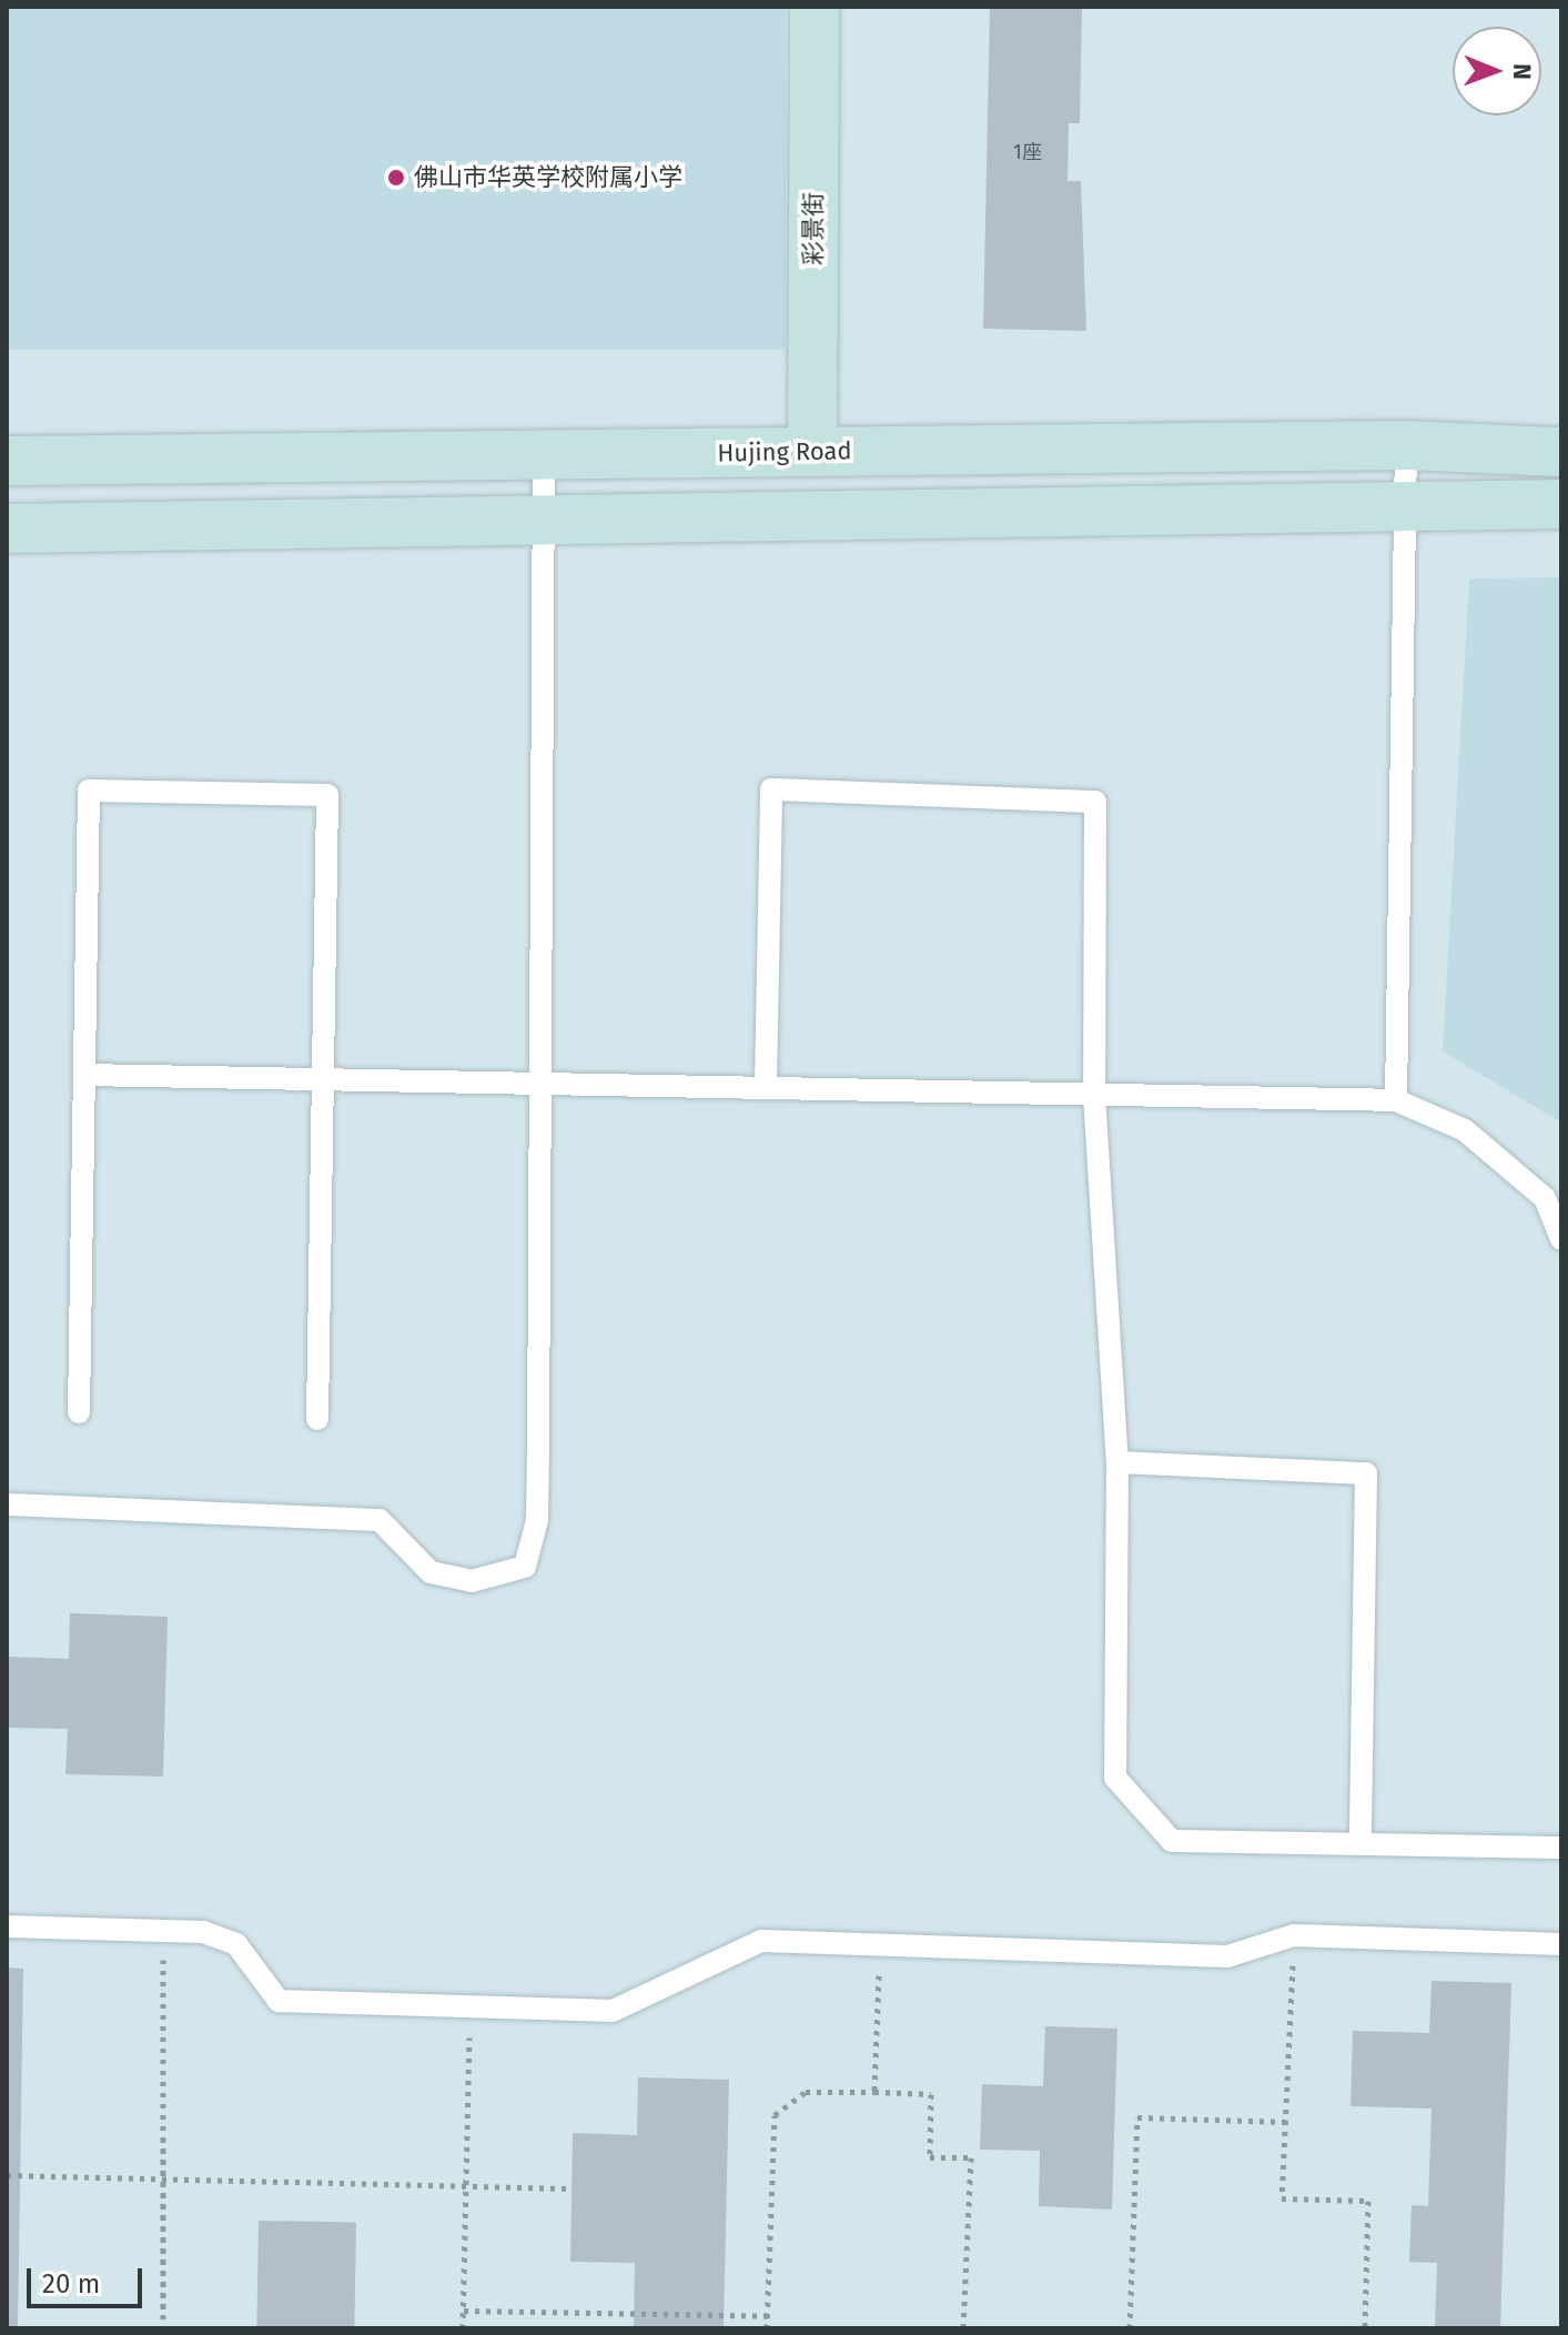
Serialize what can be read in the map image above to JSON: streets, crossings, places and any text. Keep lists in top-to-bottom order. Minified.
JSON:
{"streets":{"main road":["彩景街","Hujing Road"]},"crossings":[["彩景街","Hujing Road"]],"places":["佛山市华英学校附属小学"],"house_numbers":["1座"],"scale_bar":"20 m","north":"right"}
